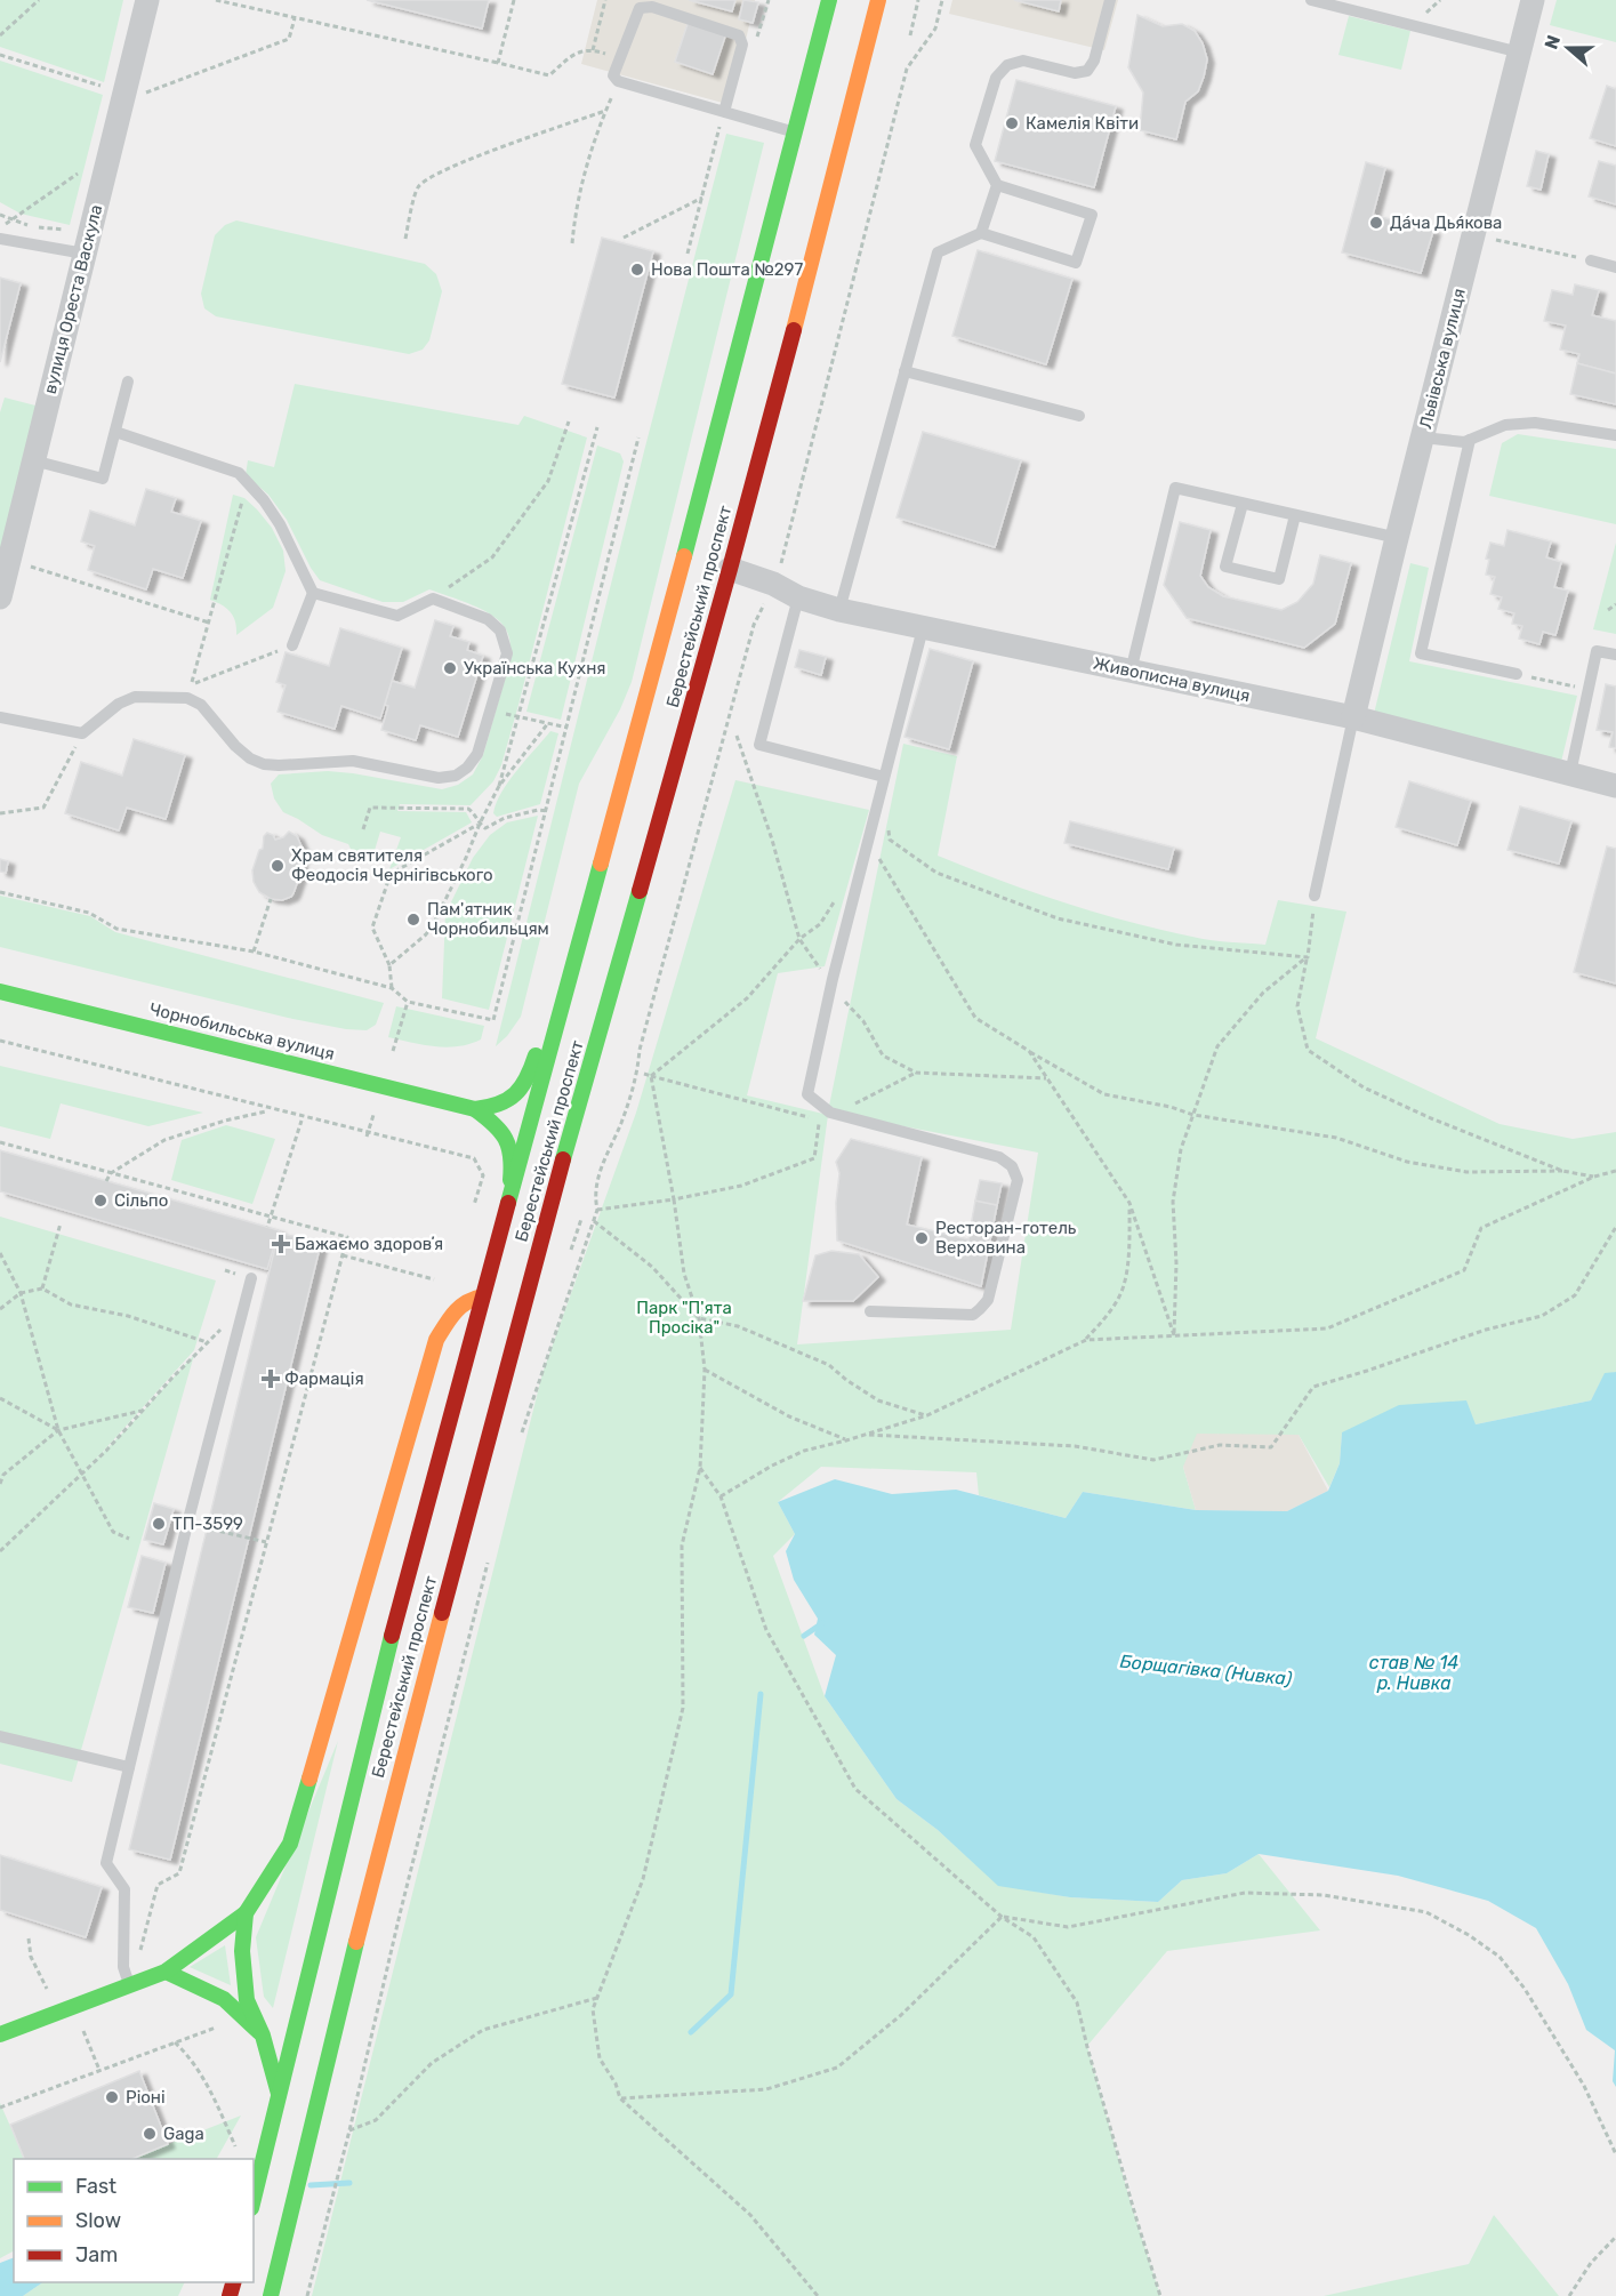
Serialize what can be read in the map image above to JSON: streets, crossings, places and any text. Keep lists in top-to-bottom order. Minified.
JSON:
{"streets":{"main road":["Берестейський проспект","Чорнобильська вулиця"],"street":["вулиця Ореста Васкула","Львівська вулиця","Живописна вулиця"]},"crossings":[["Львівська вулиця","Живописна вулиця"],["Берестейський проспект","Живописна вулиця"],["Берестейський проспект","Чорнобильська вулиця"]],"water":["став № 14 р. Нивка","Борщагівка (Нивка)"],"parks":["Парк \"П'ята Просіка\""],"places":{"other":["Камелія Квіти","Да́ча Дья́кова","Нова Пошта №297","Українська Кухня","Храм святителя Феодосія Чернігівського","Пам'ятник Чорнобильцям","Сільпо","Ресторан-готель Верховина","ТП-3599","Ріоні","Gaga"],"health":["Бажаємо здоровʼя","Фармація"]},"legend":["Fast","Slow","Jam"],"north":"left"}
